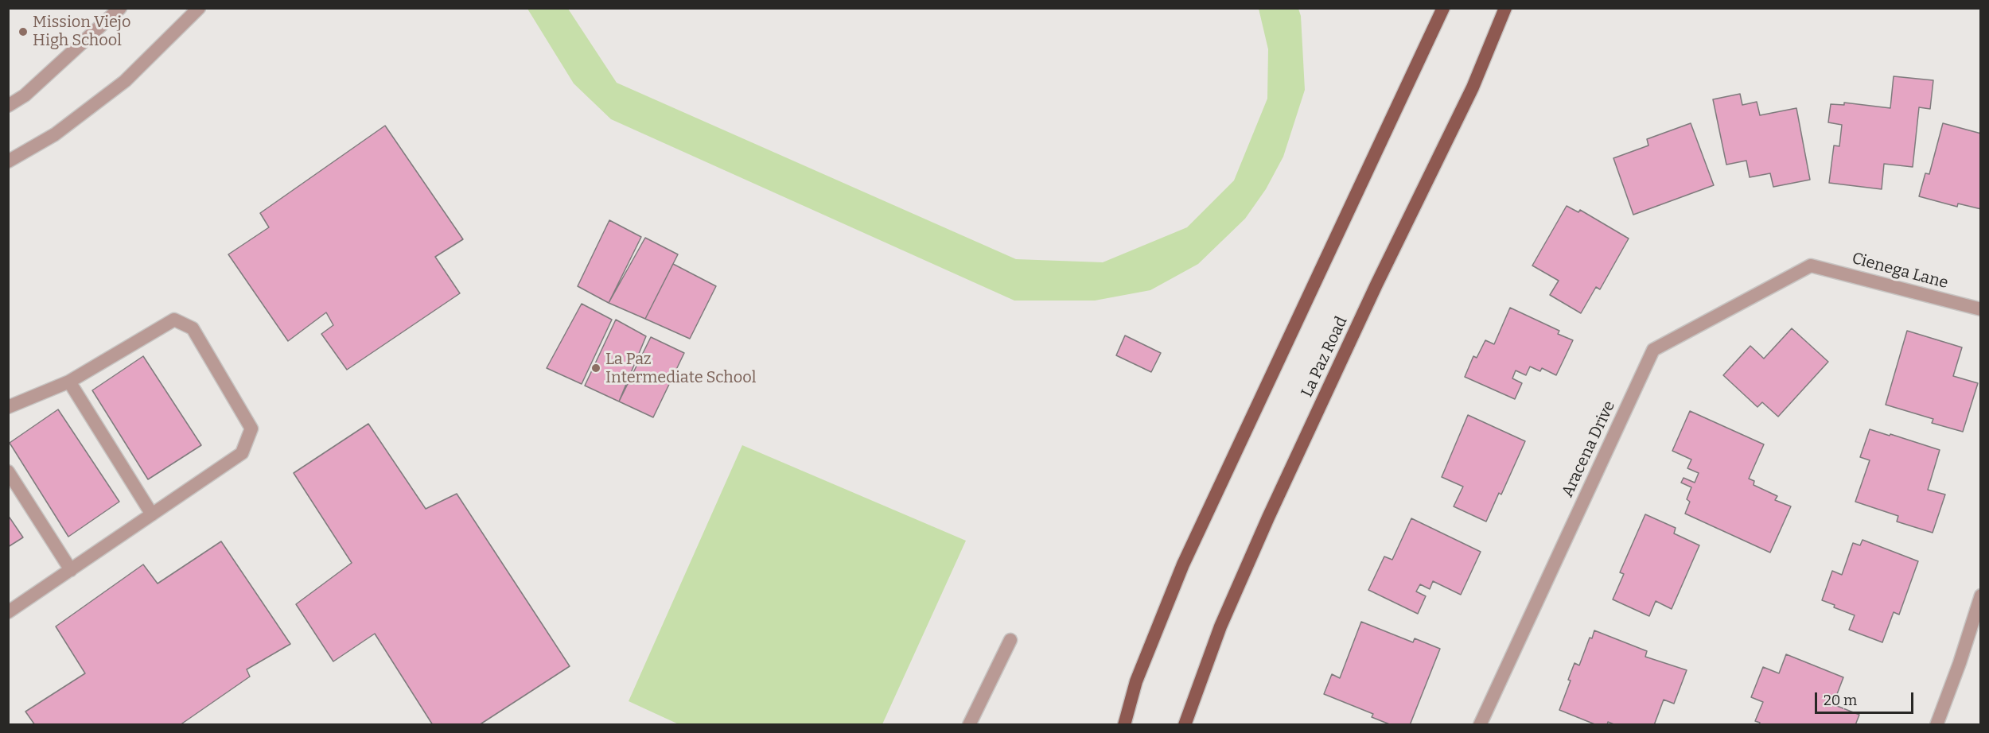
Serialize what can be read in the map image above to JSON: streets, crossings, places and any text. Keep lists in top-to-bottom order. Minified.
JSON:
{"streets":{"main road":["La Paz Road"],"street":["Cienega Lane","Aracena Drive"]},"crossings":[["Cienega Lane","Aracena Drive"]],"places":["Mission Viejo High School","La Paz Intermediate School"],"scale_bar":"20 m"}
